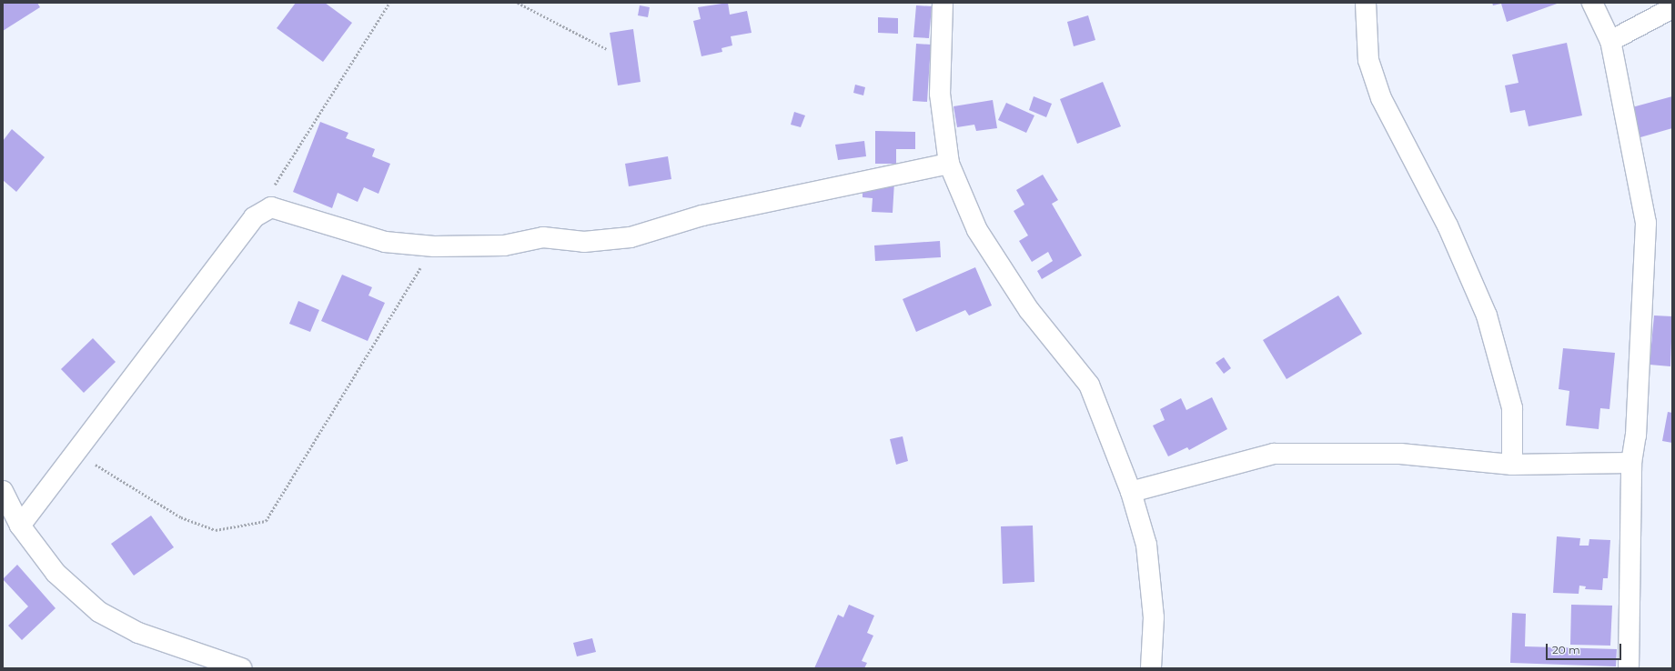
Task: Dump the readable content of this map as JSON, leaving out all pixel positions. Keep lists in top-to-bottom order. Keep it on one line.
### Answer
{"scale_bar":"20 m"}
